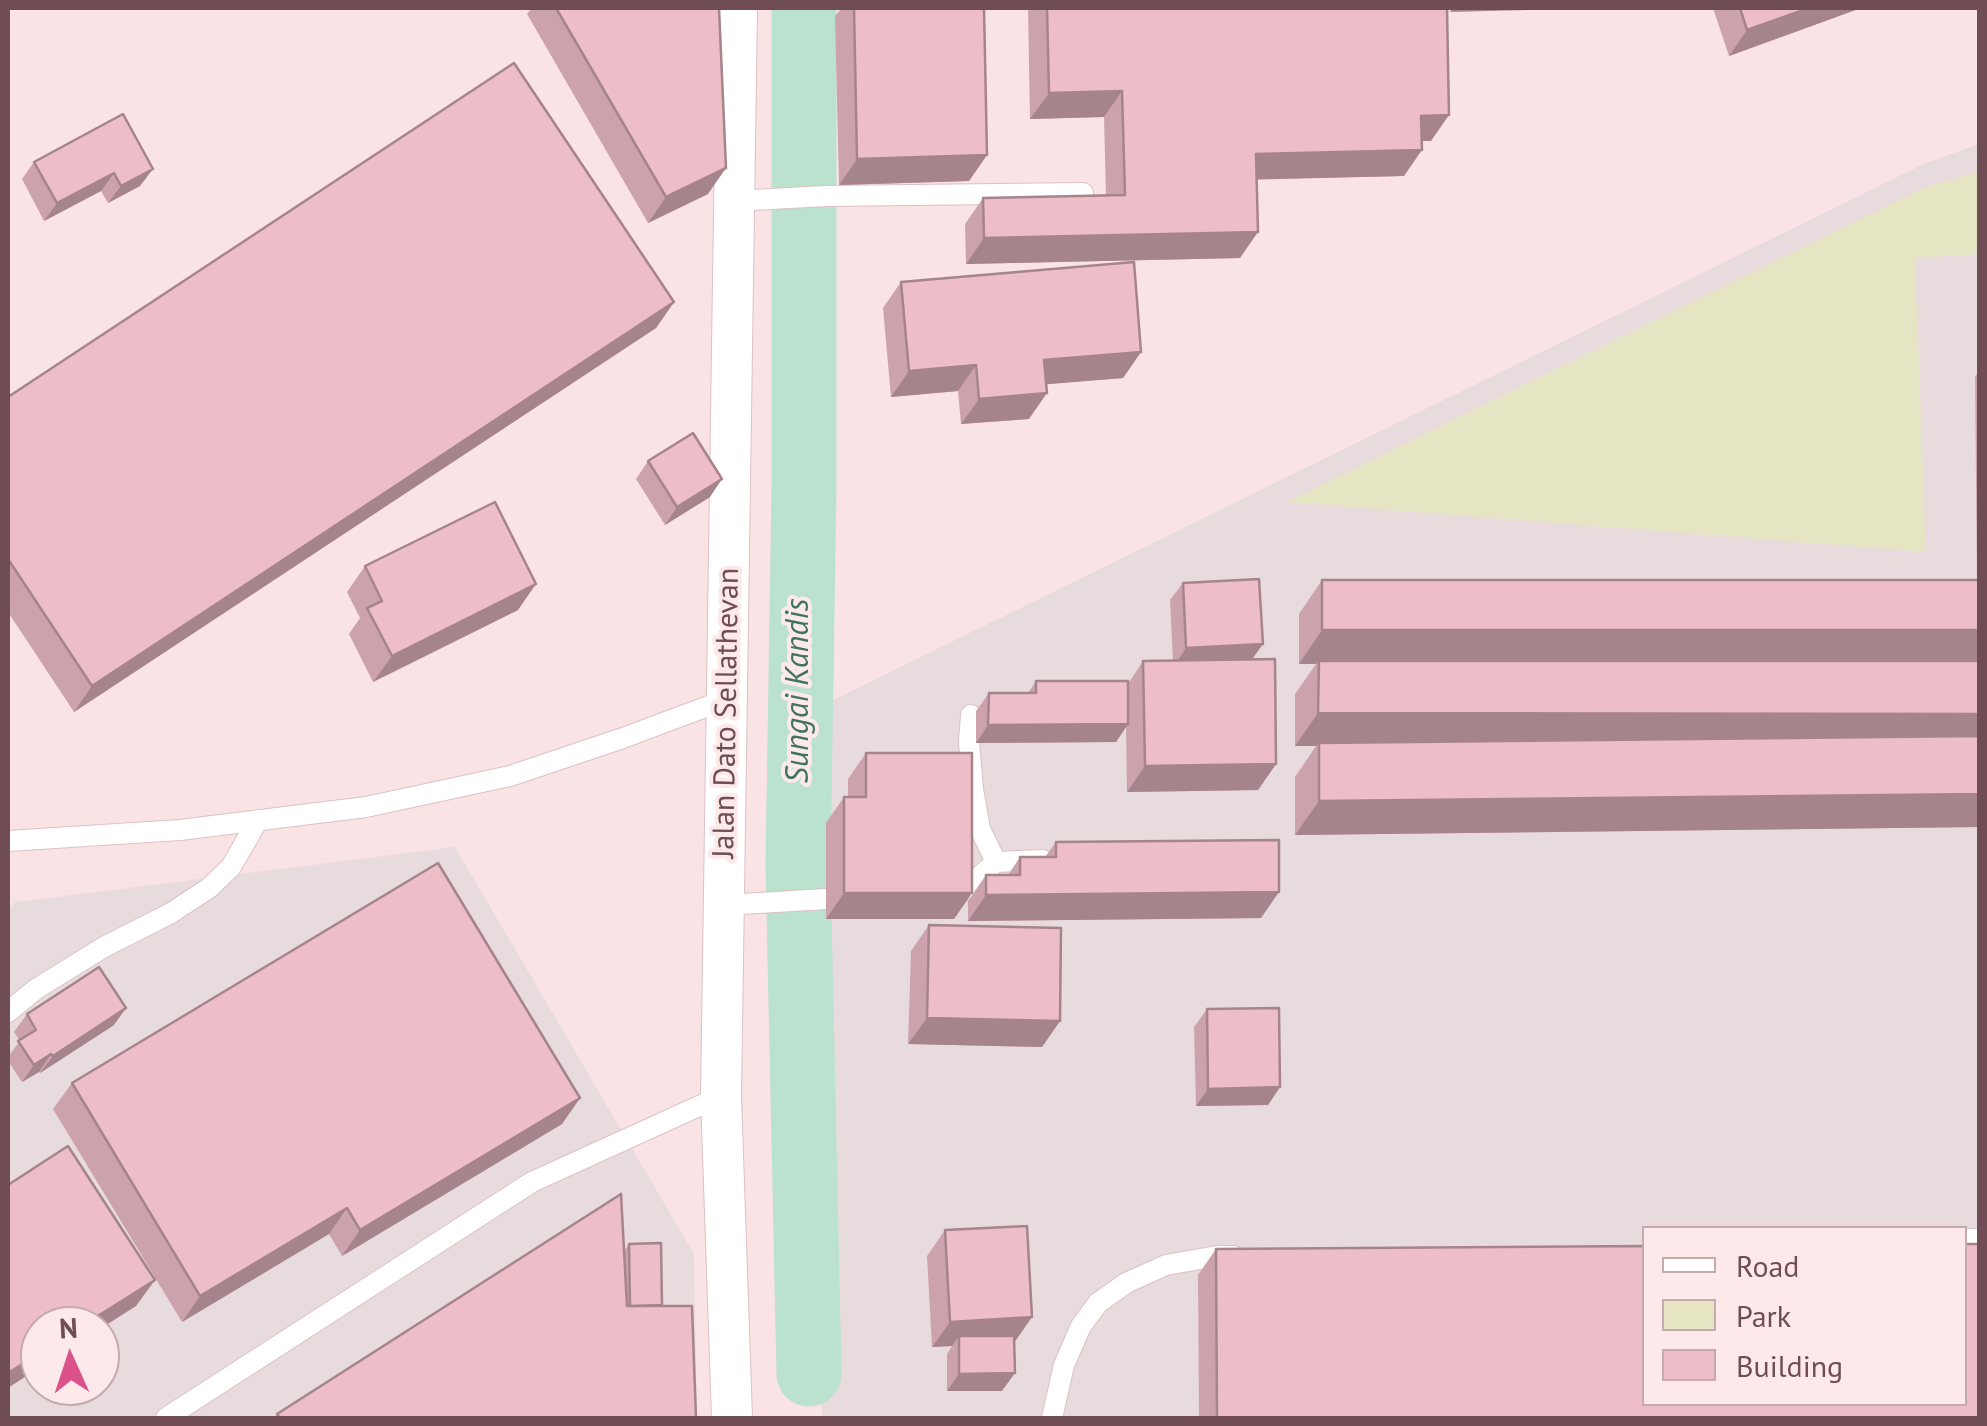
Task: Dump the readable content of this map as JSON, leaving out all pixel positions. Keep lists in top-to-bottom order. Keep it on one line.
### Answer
{"streets":{"street":["Jalan Dato Sellathevan"]},"water":["Sungai Kandis"],"legend":["Road","Park","Building"],"north":"top"}
